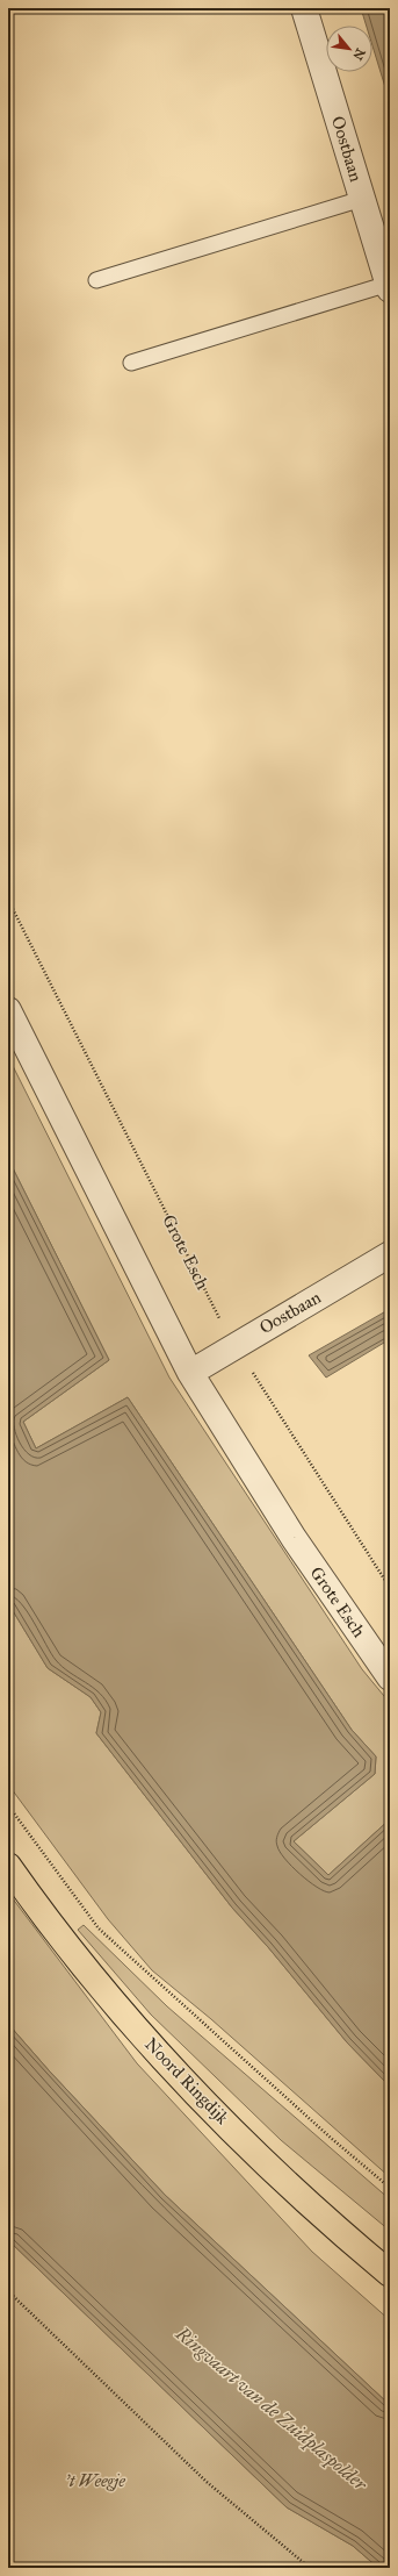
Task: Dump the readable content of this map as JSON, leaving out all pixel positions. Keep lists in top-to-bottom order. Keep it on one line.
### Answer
{"streets":{"main road":["Noord Ringdijk"],"street":["Oostbaan","Grote Esch"]},"crossings":[["Oostbaan","Grote Esch"]],"water":["Ringvaart van de Zuidplaspolder"],"parks":["'t Weegje"],"north":"bottom right"}
